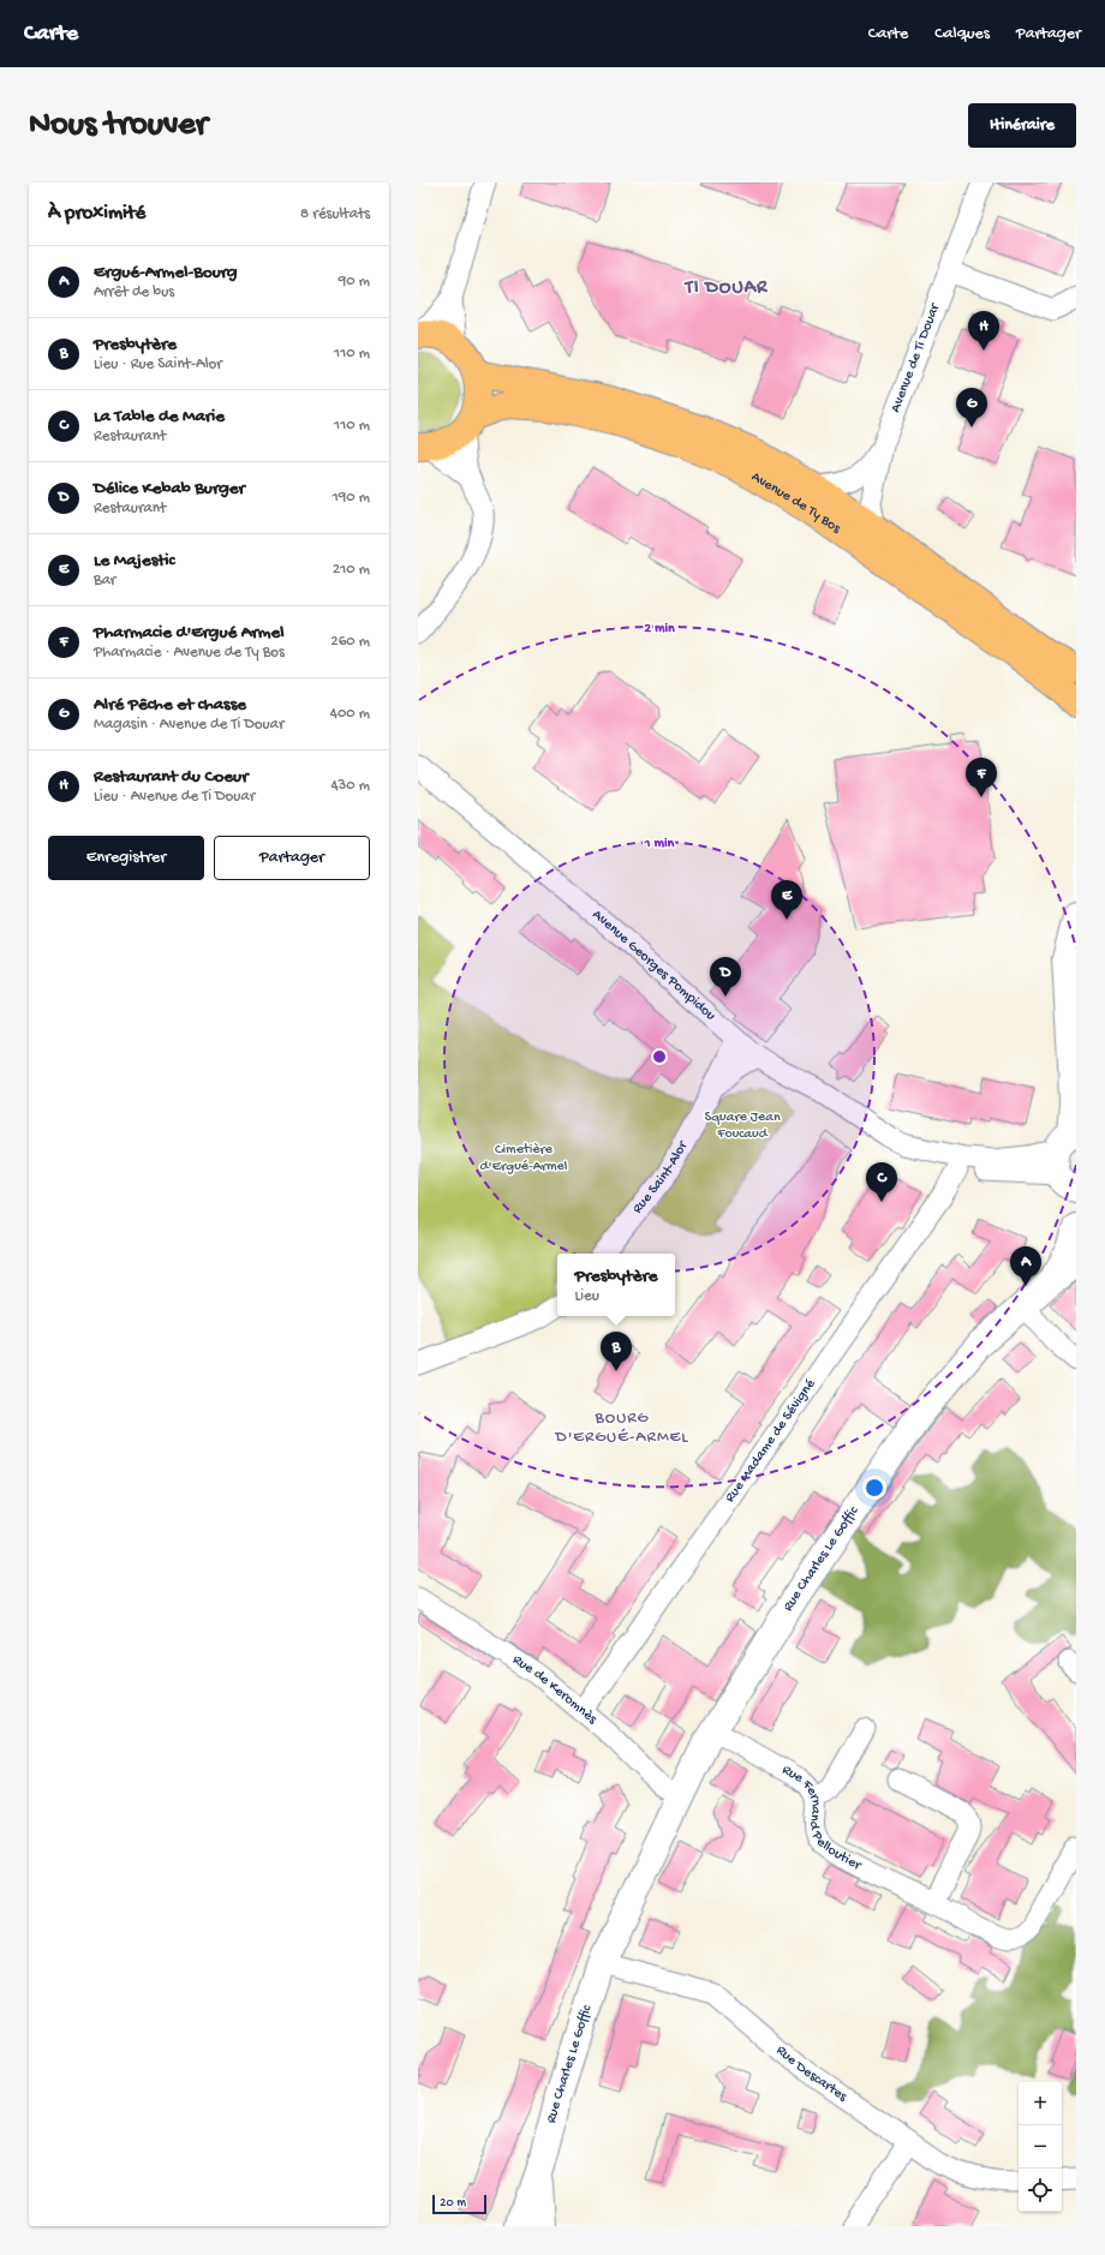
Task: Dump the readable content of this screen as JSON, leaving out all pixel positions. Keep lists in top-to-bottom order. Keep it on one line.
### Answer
{"streets":{"main road":["Avenue de Ty Bos"],"street":["Avenue de Ti Douar","Avenue Georges Pompidou","Rue Saint-Alor","Rue Madame de Sévigné","Rue Charles Le Goffic","Rue de Keromnès","Rue Fernand Pelloutier","Rue Descartes"]},"crossings":[["Avenue de Ti Douar","Avenue de Ty Bos"],["Avenue Georges Pompidou","Rue Saint-Alor"],["Avenue Georges Pompidou","Rue Madame de Sévigné"],["Rue Madame de Sévigné","Rue de Keromnès"],["Rue Charles Le Goffic","Rue de Keromnès"],["Rue Charles Le Goffic","Rue Fernand Pelloutier"],["Rue Charles Le Goffic","Rue Descartes"]],"districts":["TI DOUAR","BOURG D'ERGUÉ-ARMEL"],"parks":["Square Jean Foucaud","Cimetière d'Ergué-Armel"],"scale_bar":"20 m","page":{"header":"Carte","nav":["Carte","Calques","Partager"],"buttons":["Itinéraire",["Enregistrer","Partager"]],"title":"Nous trouver","heading":["À proximité","8 résultats"],"list":[{"mark":"A","name":"Ergué-Armel-Bourg","note":"Arrêt de bus","value":"90 m"},{"mark":"B","name":"Presbytère","note":"Lieu · Rue Saint-Alor","value":"110 m"},{"mark":"C","name":"La Table de Marie","note":"Restaurant","value":"110 m"},{"mark":"D","name":"Délice Kebab Burger","note":"Restaurant","value":"190 m"},{"mark":"E","name":"Le Majestic","note":"Bar","value":"210 m"},{"mark":"F","name":"Pharmacie d'Ergué Armel","note":"Pharmacie · Avenue de Ty Bos","value":"260 m"},{"mark":"G","name":"Alré Pêche et chasse","note":"Magasin · Avenue de Ti Douar","value":"400 m"},{"mark":"H","name":"Restaurant du Coeur","note":"Lieu · Avenue de Ti Douar","value":"430 m"}],"pins":["H","G","F","E","D","C","A","B"],"popup":["Presbytère","Lieu"],"map_buttons":["+","−"],"scale":"20 m"},"rings":["2 min","1 min"]}
